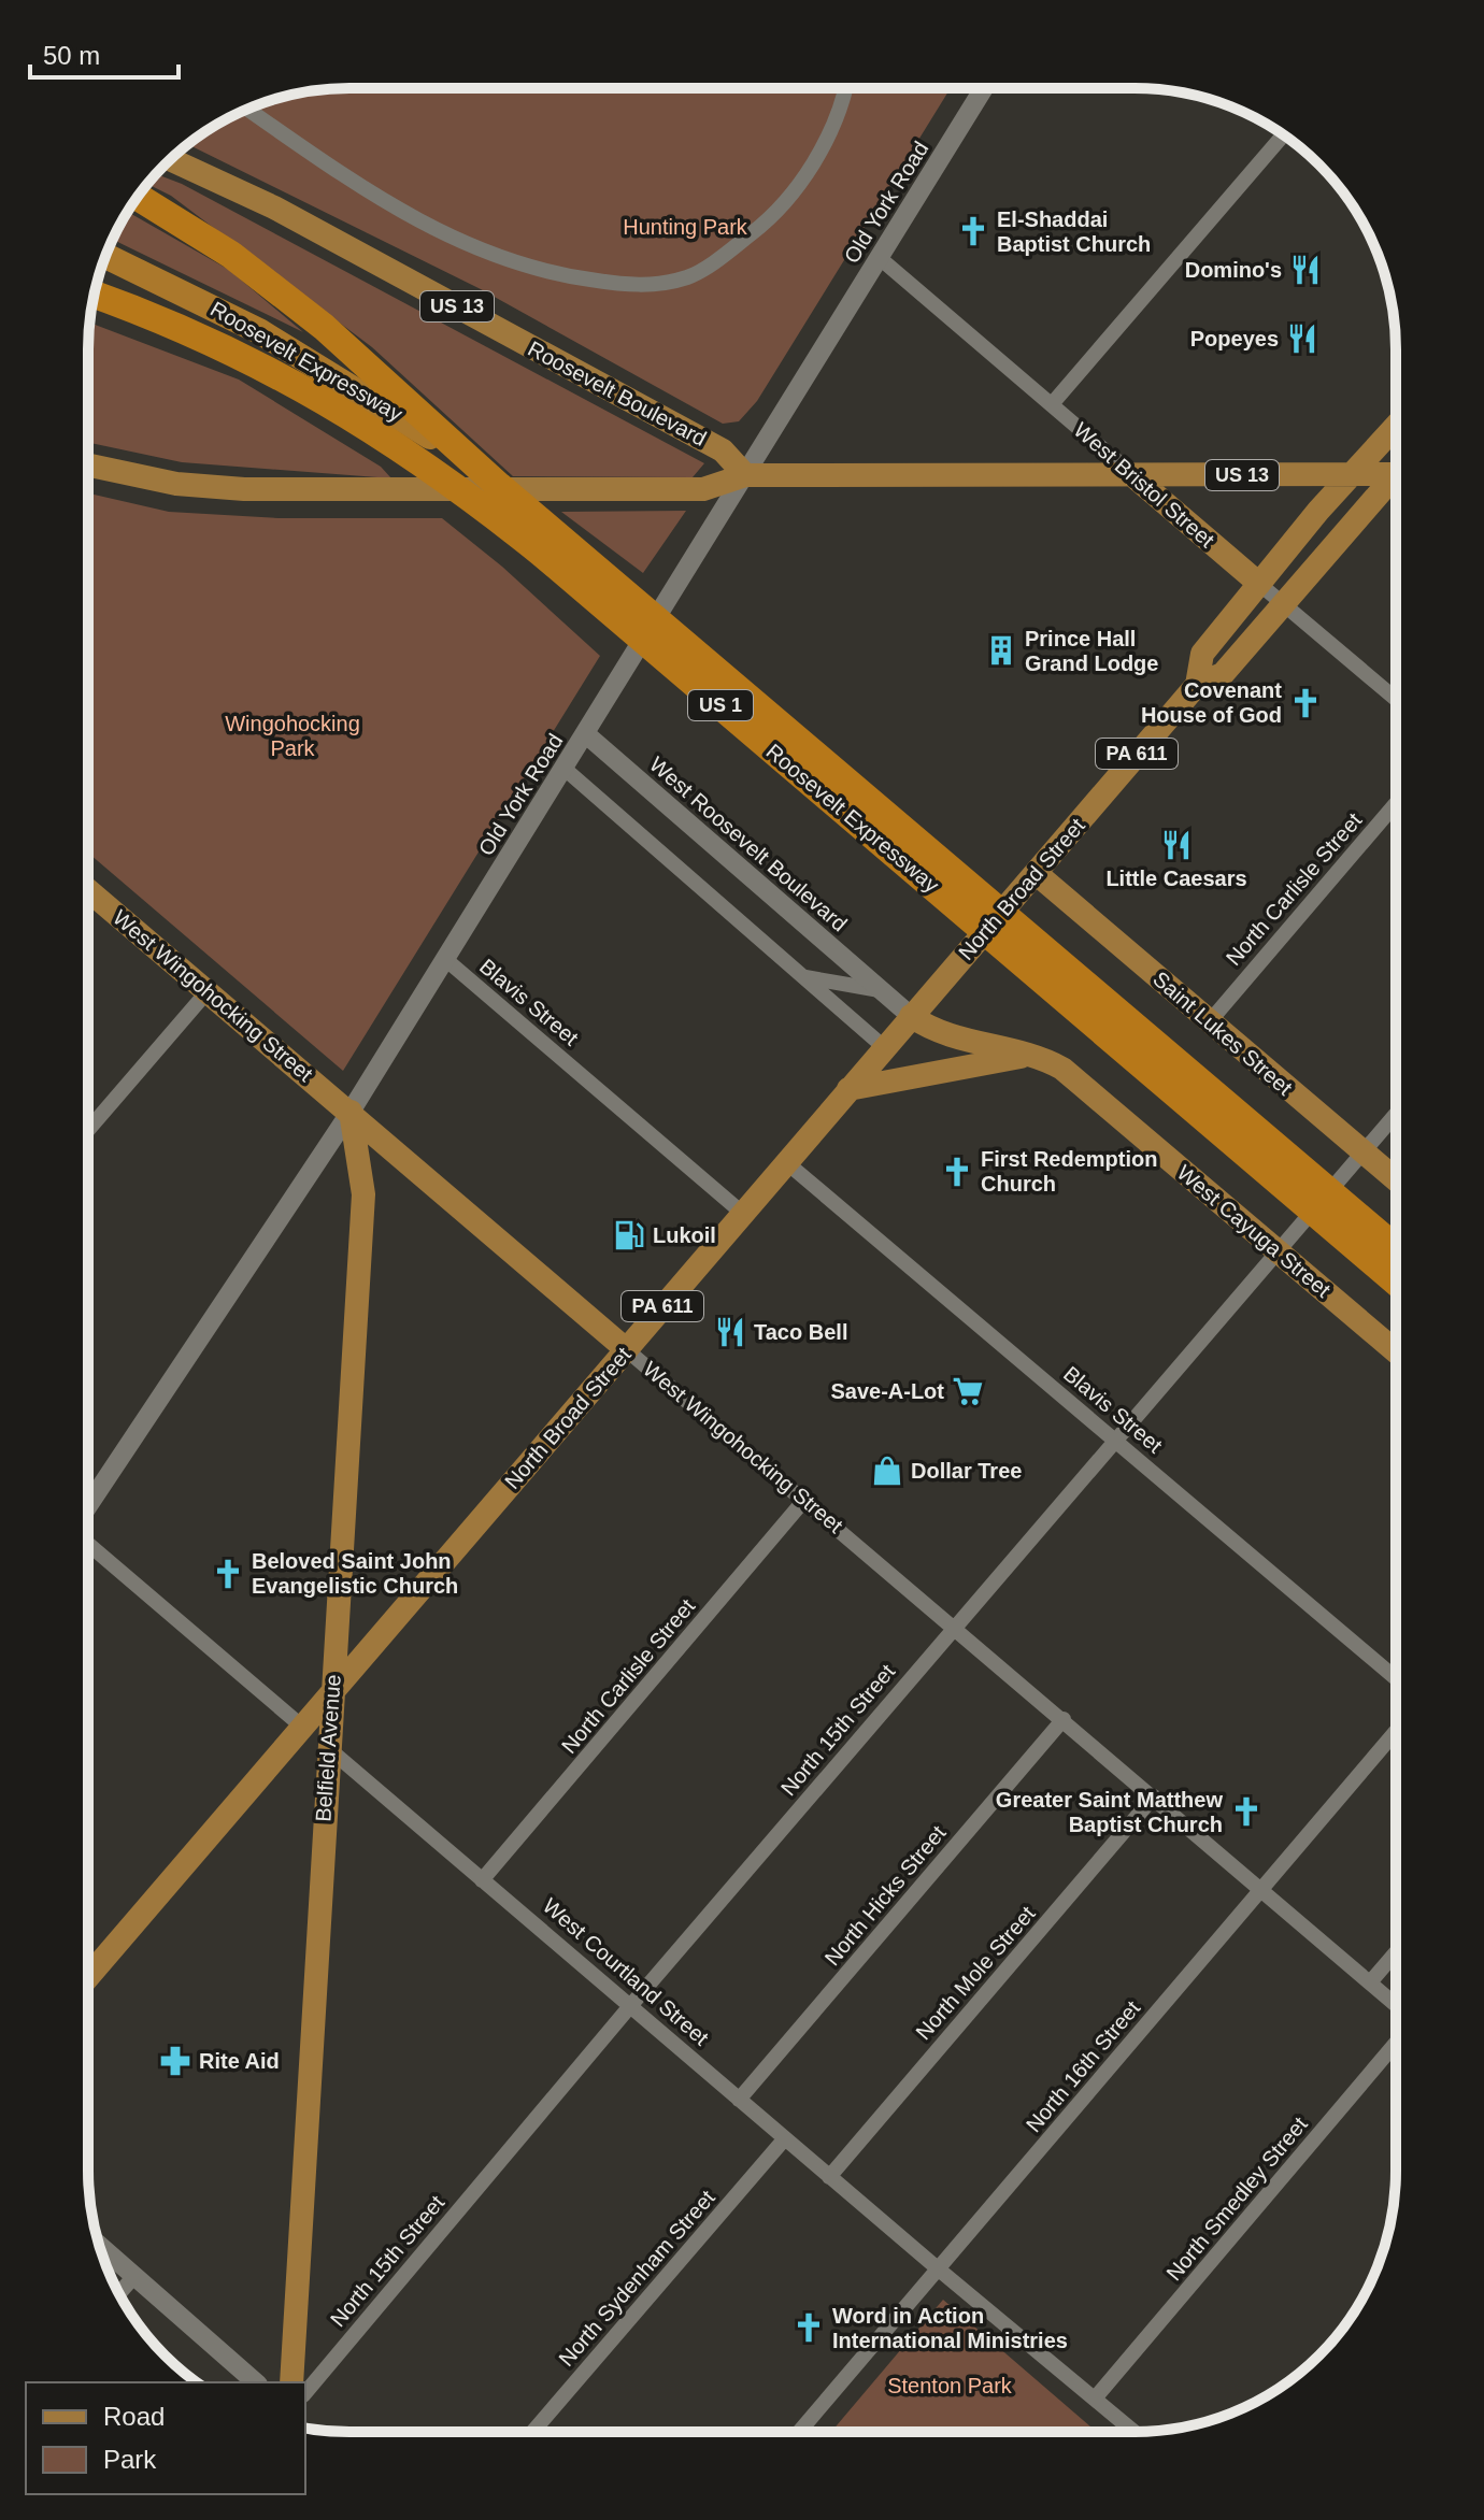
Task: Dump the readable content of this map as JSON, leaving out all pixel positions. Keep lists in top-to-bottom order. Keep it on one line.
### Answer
{"streets":{"highway":["Roosevelt Expressway","US 1"],"main road":["US 13","Roosevelt Boulevard","West Bristol Street","PA 611","North Broad Street","West Wingohocking Street","Saint Lukes Street","West Cayuga Street","Belfield Avenue"],"street":["Old York Road","West Roosevelt Boulevard","North Carlisle Street","Blavis Street","North 15th Street","North Hicks Street","West Courtland Street","North Mole Street","North 16th Street","North Smedley Street","North Sydenham Street"]},"crossings":[["Old York Road","US 13"],["Old York Road","Roosevelt Boulevard"],["Old York Road","West Bristol Street"],["Old York Road","West Roosevelt Boulevard"],["Old York Road","West Wingohocking Street"],["Old York Road","Blavis Street"],["Old York Road","Belfield Avenue"],["US 13","Roosevelt Boulevard"],["US 13","West Bristol Street"],["US 13","North Broad Street"],["Roosevelt Expressway","US 1"],["West Bristol Street","North Broad Street"],["West Roosevelt Boulevard","North Broad Street"],["West Roosevelt Boulevard","West Cayuga Street"],["North Broad Street","West Wingohocking Street"],["North Broad Street","Blavis Street"],["North Broad Street","Saint Lukes Street"],["North Broad Street","West Cayuga Street"],["North Broad Street","Belfield Avenue"],["North Broad Street","West Courtland Street"],["North Carlisle Street","West Wingohocking Street"],["North Carlisle Street","Saint Lukes Street"],["North Carlisle Street","West Courtland Street"],["West Wingohocking Street","North 15th Street"],["West Wingohocking Street","Belfield Avenue"],["West Wingohocking Street","North Hicks Street"],["West Wingohocking Street","North Mole Street"],["West Wingohocking Street","North 16th Street"],["Blavis Street","North 15th Street"],["Saint Lukes Street","North 15th Street"],["West Cayuga Street","North 15th Street"],["North 15th Street","West Courtland Street"],["Belfield Avenue","West Courtland Street"],["North Hicks Street","West Courtland Street"],["West Courtland Street","North Mole Street"],["West Courtland Street","North 16th Street"],["West Courtland Street","North Smedley Street"],["West Courtland Street","North Sydenham Street"]],"parks":["Hunting Park","Wingohocking Park","Stenton Park"],"places":{"church":["El-Shaddai Baptist Church","Covenant House of God","First Redemption Church","Beloved Saint John Evangelistic Church","Greater Saint Matthew Baptist Church","Word in Action International Ministries"],"restaurant":["Domino's","Popeyes","Little Caesars","Taco Bell"],"building":["Prince Hall Grand Lodge"],"fuel station":["Lukoil"],"supermarket":["Save-A-Lot"],"shop":["Dollar Tree"],"pharmacy":["Rite Aid"]},"legend":["Road","Park"],"scale_bar":"50 m"}
